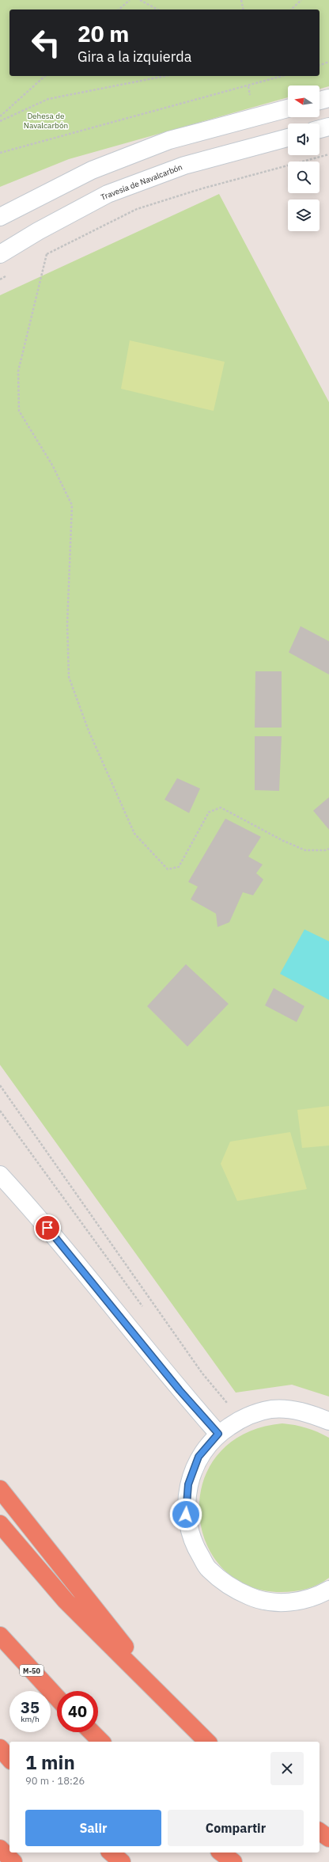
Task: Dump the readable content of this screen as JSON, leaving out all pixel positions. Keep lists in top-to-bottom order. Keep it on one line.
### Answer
{"streets":{"highway":["M-50"],"street":["Travesía de Navalcarbón"]},"parks":["Dehesa de Navalcarbón"],"north":"left","page":{"turn":["20 m","Gira a la izquierda"],"speed":"35 km/h","limit":"40","heading":["1 min","90 m · 18:26"],"buttons":["Salir","Compartir"]}}
